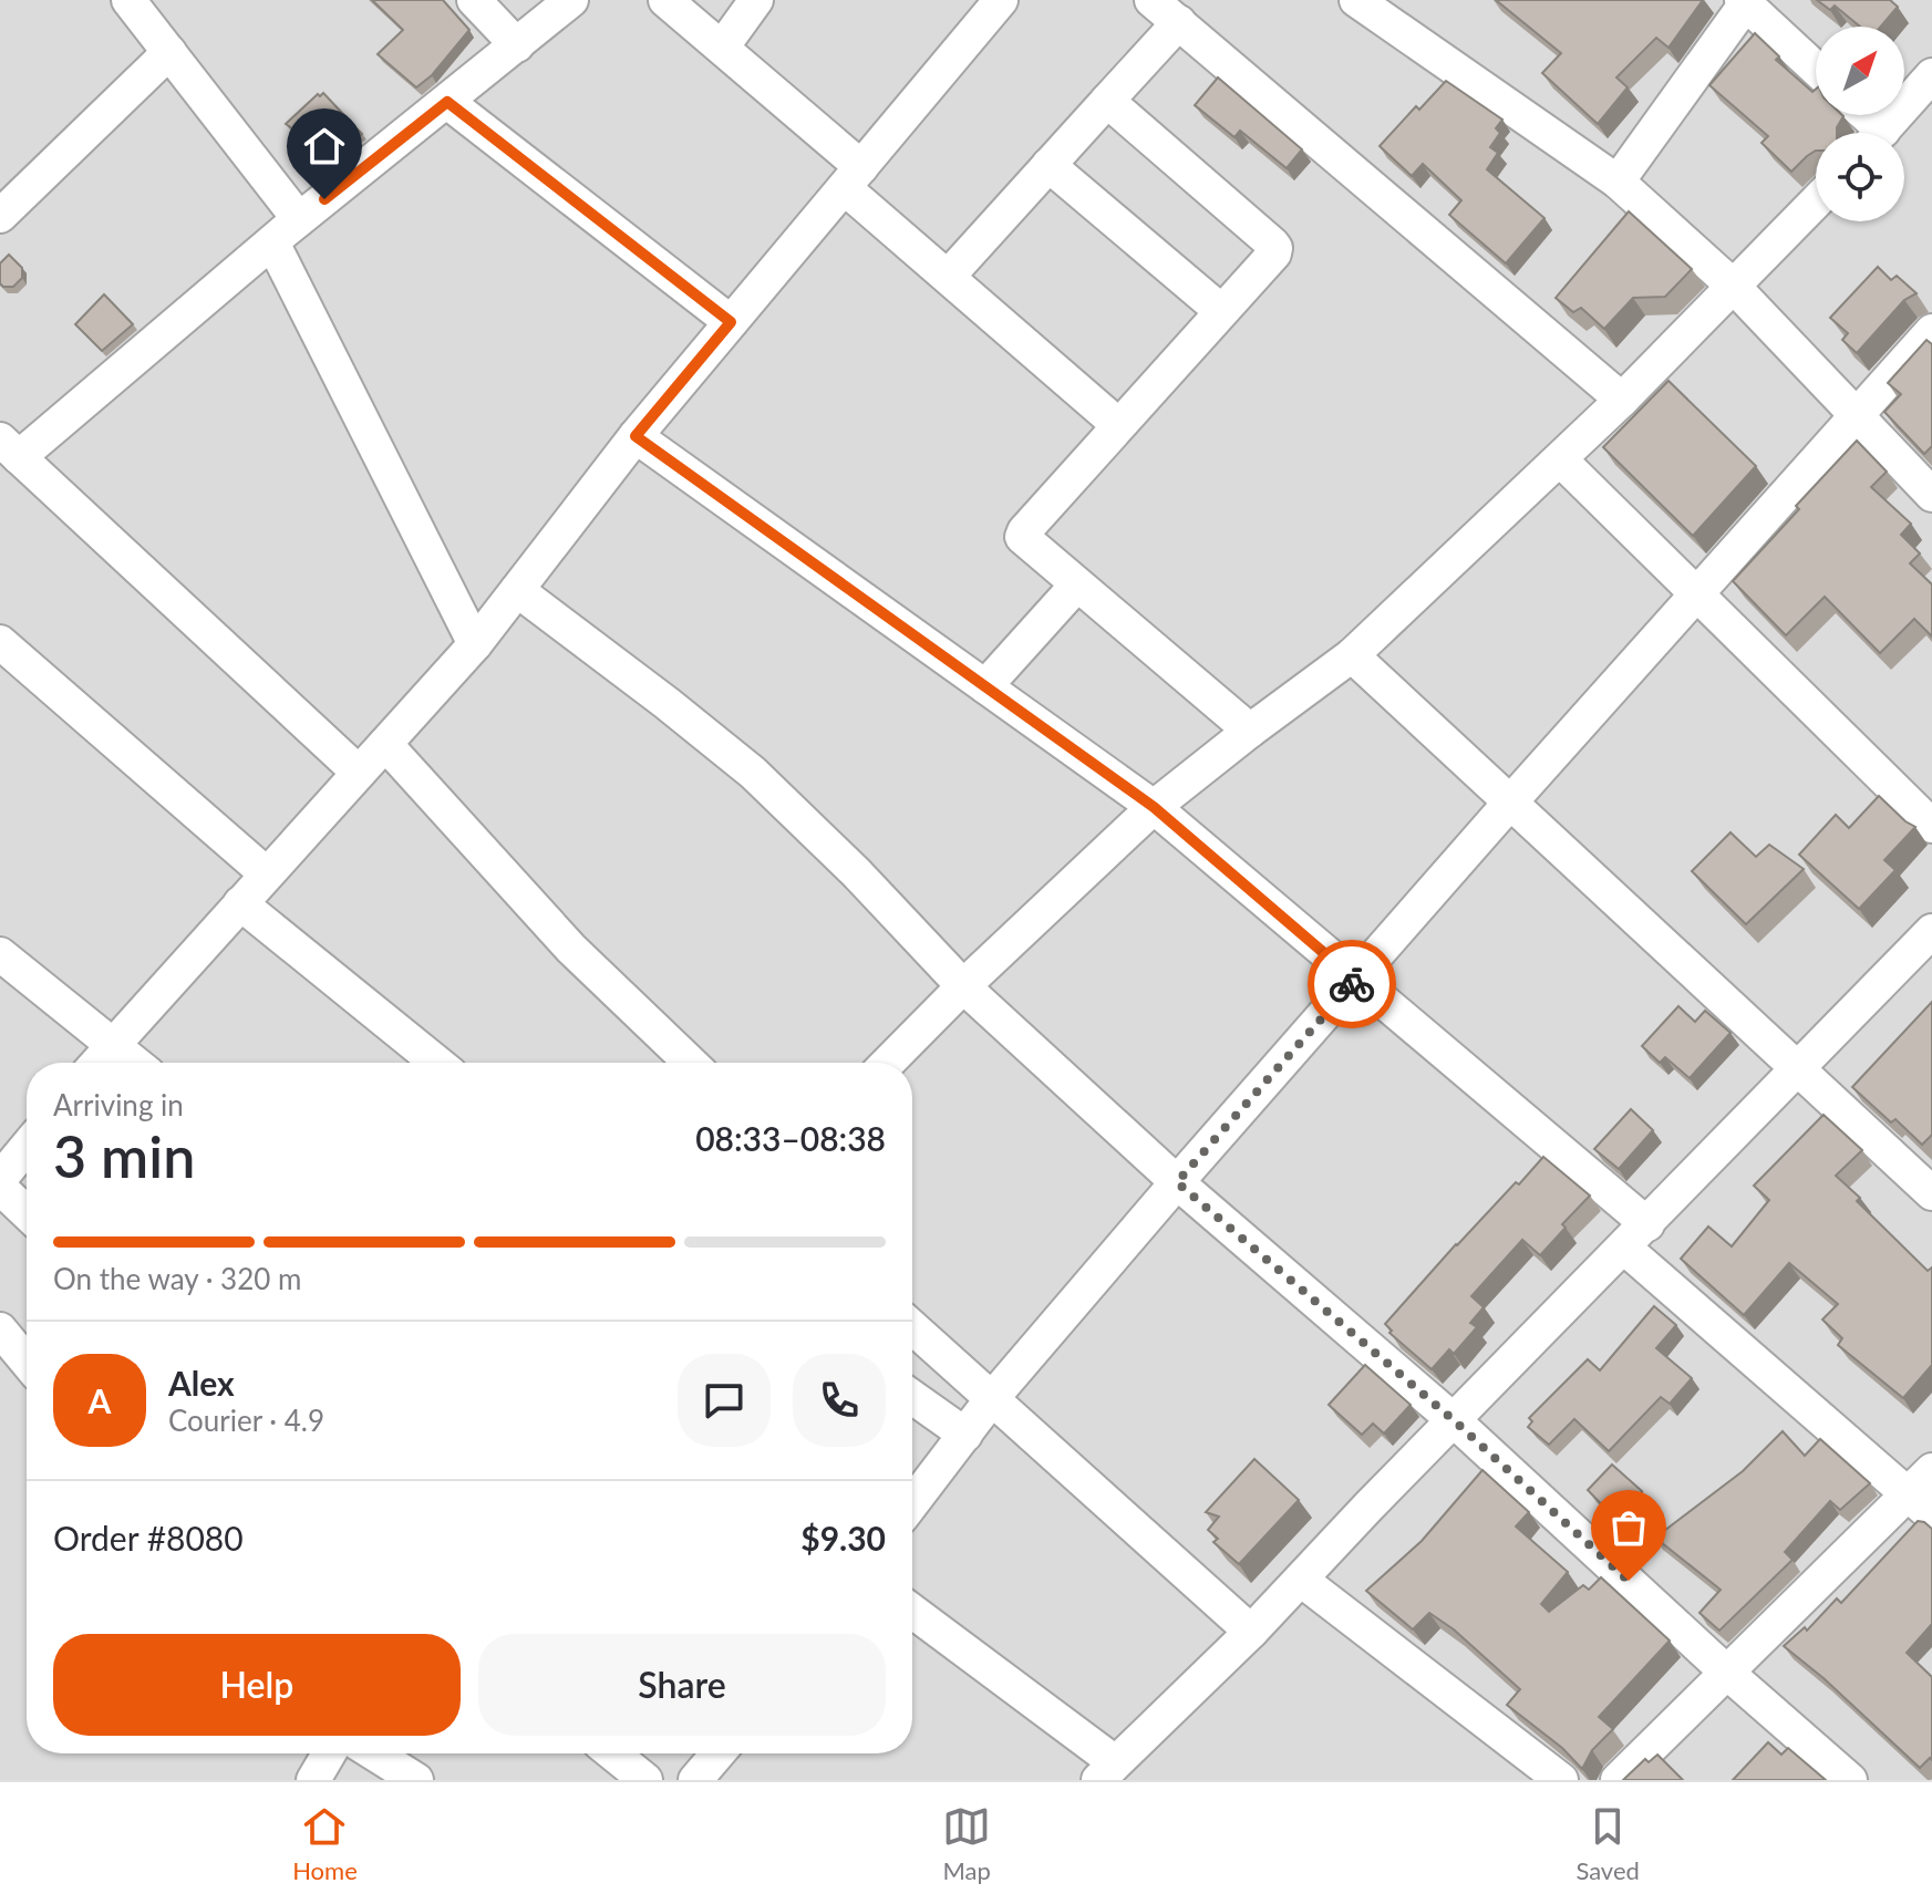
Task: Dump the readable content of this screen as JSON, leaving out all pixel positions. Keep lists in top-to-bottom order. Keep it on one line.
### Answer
{"north":"top right","page":{"heading":["3 min","Arriving in","08:33–08:38"],"panel":["Alex","Courier · 4.9","Order #8080","$9.30"],"bar":"On the way · 320 m","round":"A","buttons":["Help","Share"],"tabs":["Home","Map","Saved"]}}
